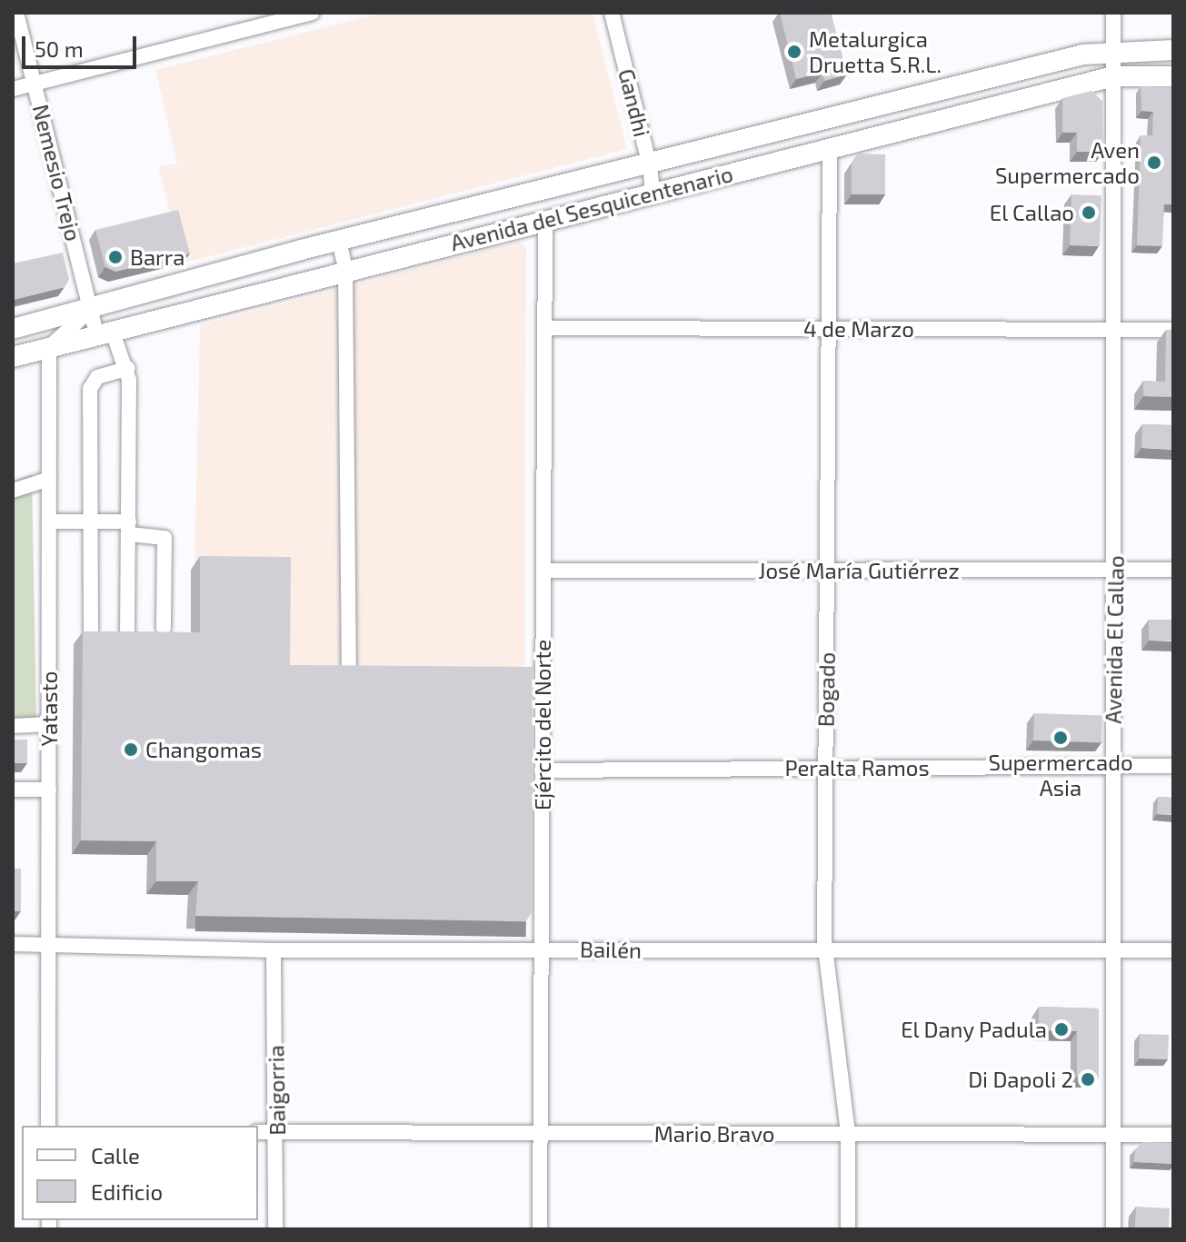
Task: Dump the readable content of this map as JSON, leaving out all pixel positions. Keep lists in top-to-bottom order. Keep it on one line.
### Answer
{"streets":{"main road":["Avenida del Sesquicentenario"],"street":["Gandhi","Nemesio Trejo","4 de Marzo","José María Gutiérrez","Avenida El Callao","Bogado","Yatasto","Ejército del Norte","Peralta Ramos","Bailén","Baigorria","Mario Bravo"]},"crossings":[["Gandhi","Avenida del Sesquicentenario"],["Nemesio Trejo","Avenida del Sesquicentenario"],["Avenida del Sesquicentenario","Avenida El Callao"],["Avenida del Sesquicentenario","Bogado"],["Avenida del Sesquicentenario","Yatasto"],["Avenida del Sesquicentenario","Ejército del Norte"],["4 de Marzo","Avenida El Callao"],["4 de Marzo","Bogado"],["4 de Marzo","Ejército del Norte"],["José María Gutiérrez","Avenida El Callao"],["José María Gutiérrez","Bogado"],["José María Gutiérrez","Ejército del Norte"],["Avenida El Callao","Peralta Ramos"],["Avenida El Callao","Bailén"],["Avenida El Callao","Mario Bravo"],["Bogado","Peralta Ramos"],["Bogado","Bailén"],["Bogado","Mario Bravo"],["Yatasto","Bailén"],["Ejército del Norte","Peralta Ramos"],["Ejército del Norte","Bailén"],["Ejército del Norte","Mario Bravo"],["Bailén","Baigorria"],["Baigorria","Mario Bravo"]],"places":["Metalurgica Druetta S.R.L.","Aven Supermercado","El Callao","Barra","Supermercado Asia","Changomas","El Dany Padula","Di Dapoli 2"],"legend":["Calle","Edificio"],"scale_bar":"50 m"}
